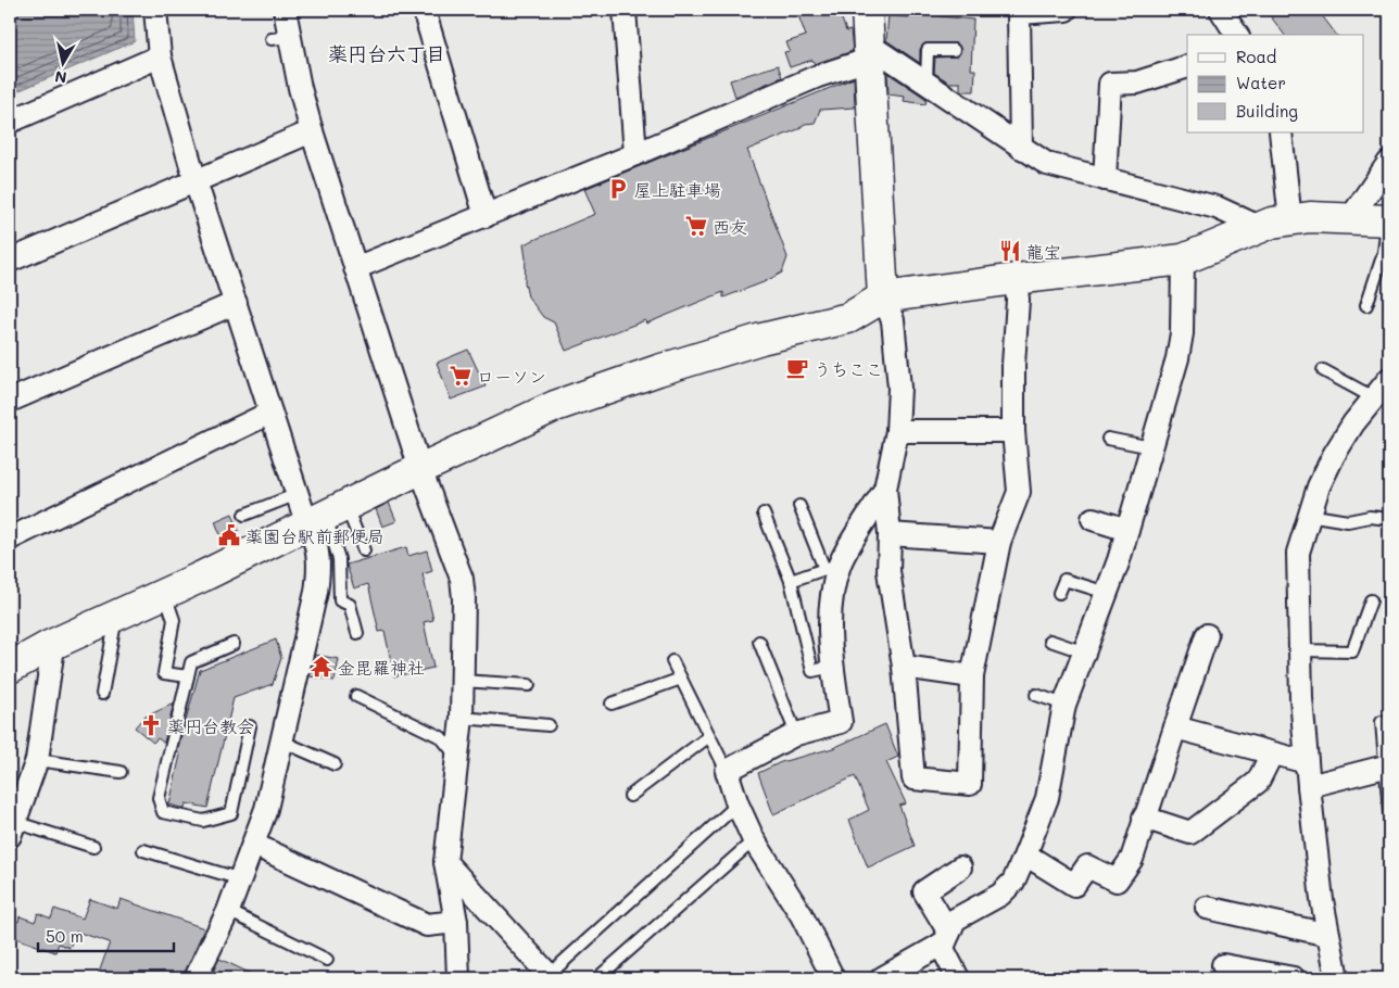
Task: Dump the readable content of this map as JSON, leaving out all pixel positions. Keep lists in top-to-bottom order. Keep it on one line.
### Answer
{"districts":["薬円台六丁目"],"places":{"parking":["屋上駐車場"],"supermarket":["西友","ローソン"],"restaurant":["龍宝"],"cafe":["うちここ"],"public building":["薬園台駅前郵便局"],"temple":["金毘羅神社"],"church":["薬円台教会"]},"legend":["Road","Water","Building"],"scale_bar":"50 m","north":"bottom"}
